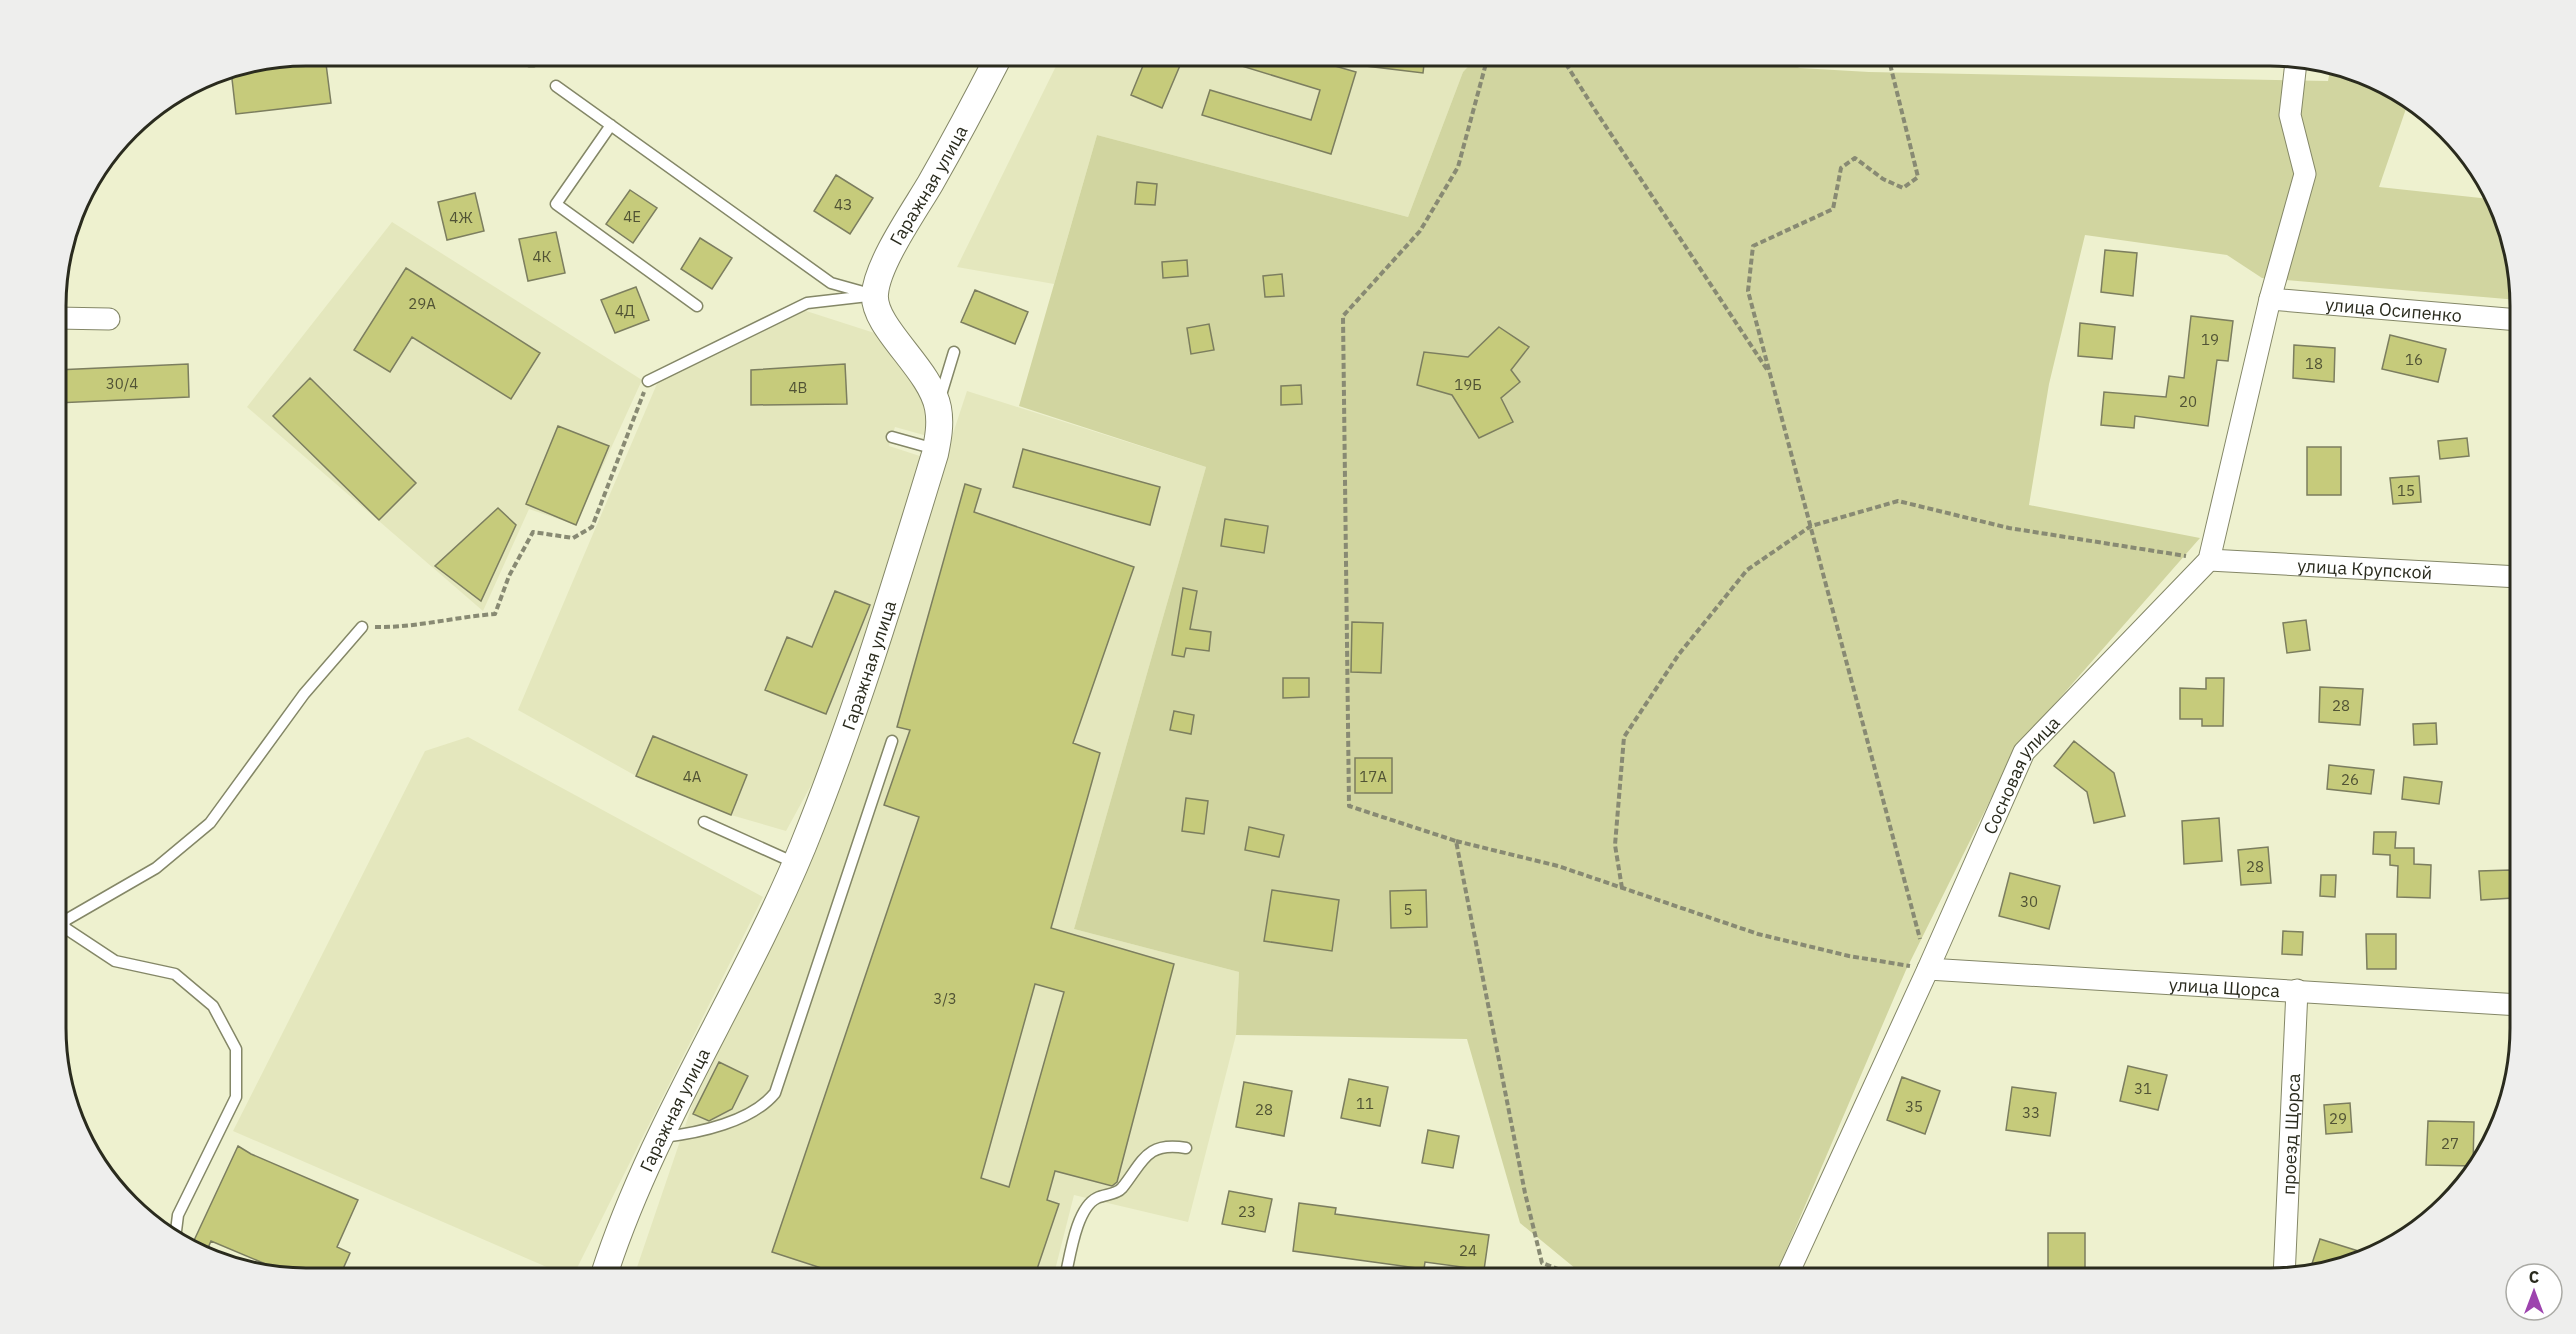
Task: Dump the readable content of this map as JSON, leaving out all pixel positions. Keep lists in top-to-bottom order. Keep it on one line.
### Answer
{"streets":{"street":["Гаражная улица","улица Осипенко","улица Крупской","Сосновая улица","улица Щорса","проезд Щорса"]},"crossings":[["улица Крупской","Сосновая улица"],["Сосновая улица","улица Щорса"],["улица Щорса","проезд Щорса"]],"house_numbers":["4З","4Е","4Ж","4К","29А","4Д","19","16","18","30/4","19Б","4В","20","15","28","4А","17А","26","28","30","5","3/3","31","11","35","28","33","29","27","23","24"],"north":"top"}
